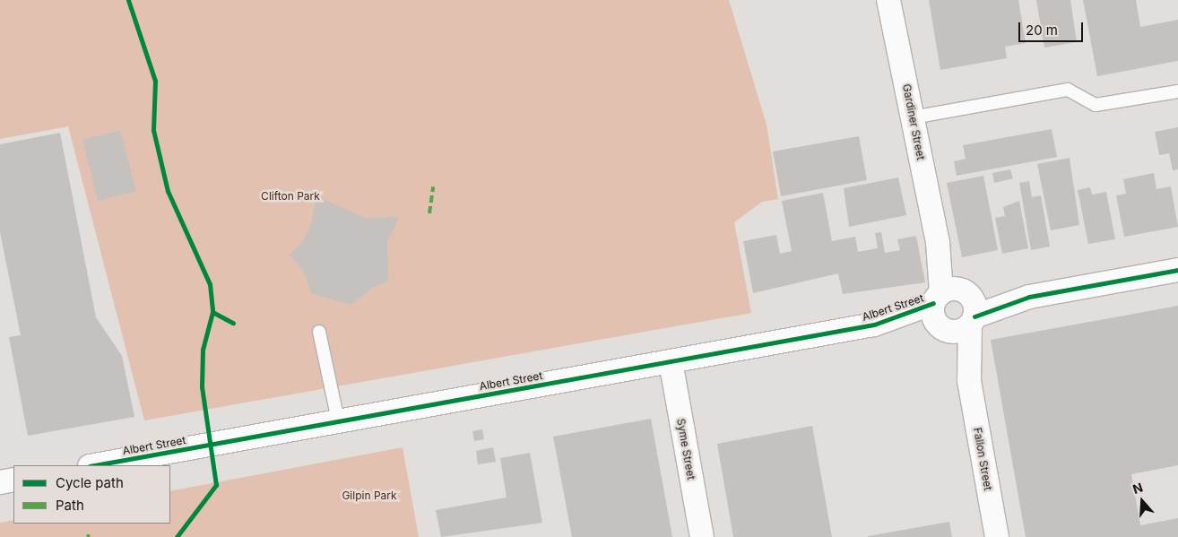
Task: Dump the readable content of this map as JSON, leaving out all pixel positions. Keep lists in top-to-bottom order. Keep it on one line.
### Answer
{"streets":{"street":["Gardiner Street","Albert Street","Syme Street","Fallon Street"]},"crossings":[["Gardiner Street","Albert Street"],["Gardiner Street","Fallon Street"],["Albert Street","Syme Street"],["Albert Street","Fallon Street"]],"parks":["Clifton Park","Gilpin Park"],"legend":["Cycle path","Path"],"scale_bar":"20 m","north":"top"}
